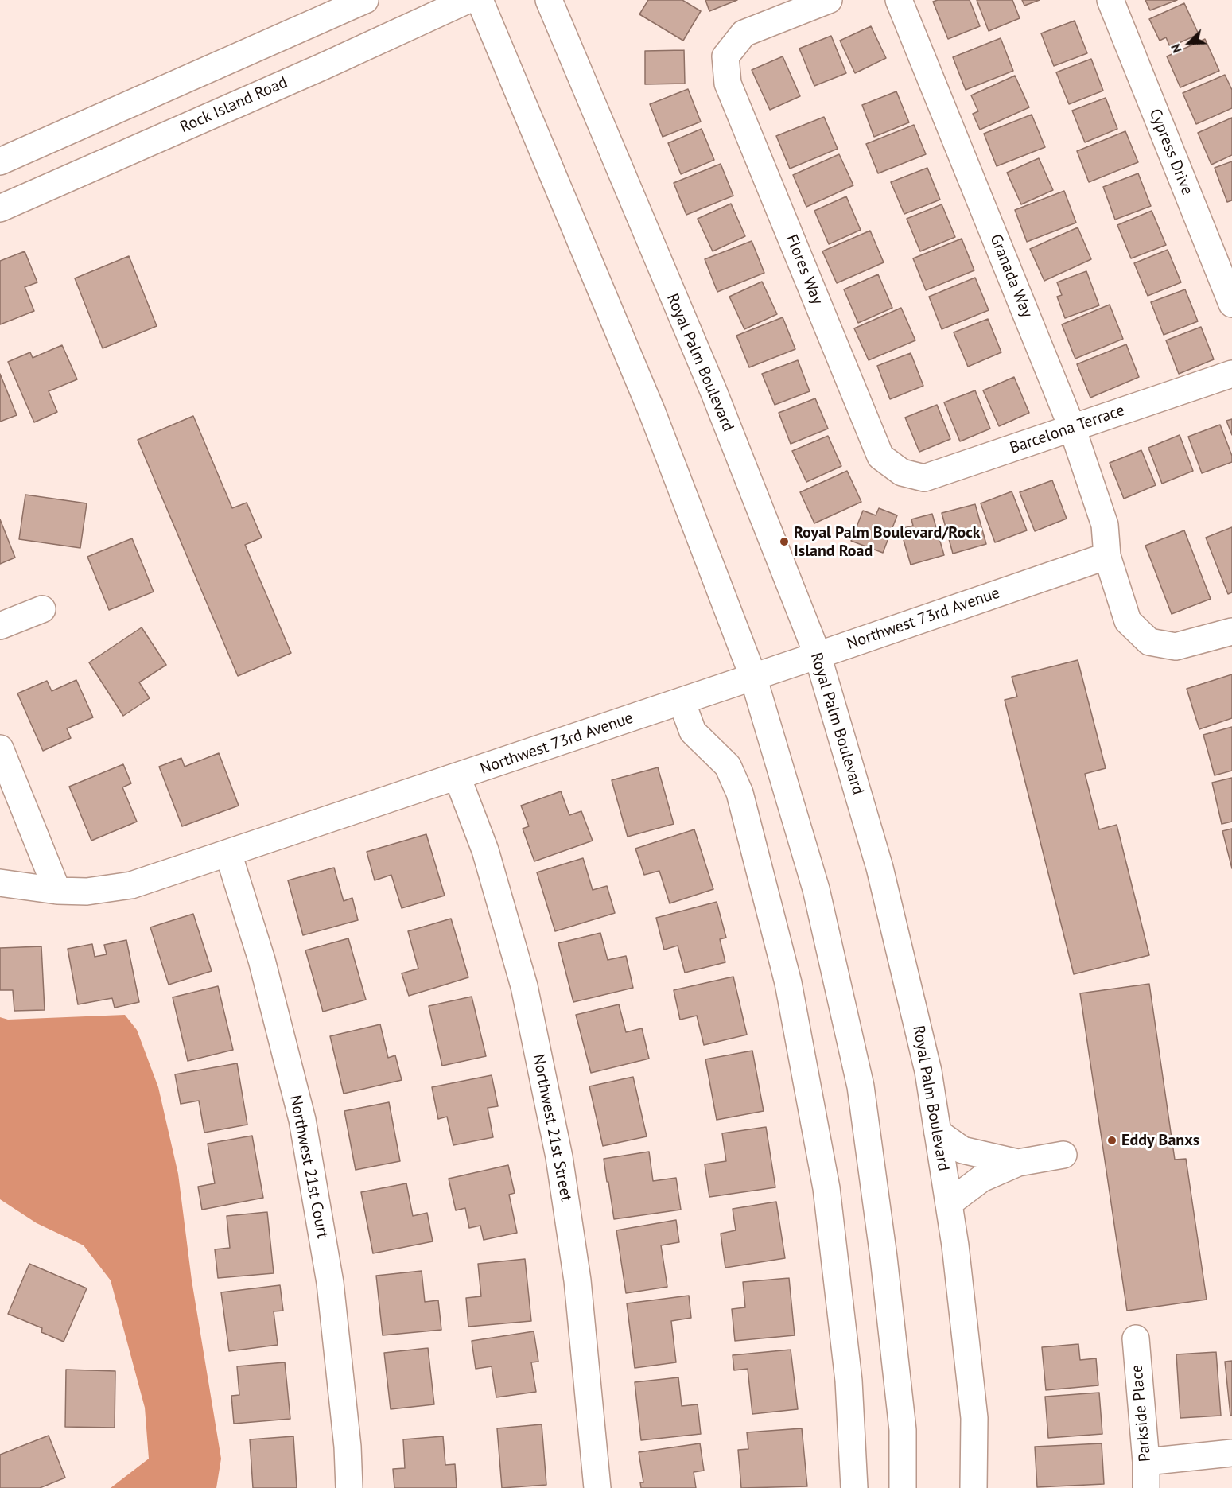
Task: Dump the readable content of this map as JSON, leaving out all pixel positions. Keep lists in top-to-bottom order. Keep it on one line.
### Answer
{"streets":{"street":["Rock Island Road","Cypress Drive","Flores Way","Granada Way","Royal Palm Boulevard","Barcelona Terrace","Northwest 73rd Avenue","Northwest 21st Street","Northwest 21st Court","Parkside Place"]},"crossings":[["Flores Way","Barcelona Terrace"],["Granada Way","Barcelona Terrace"],["Granada Way","Northwest 73rd Avenue"],["Royal Palm Boulevard","Northwest 73rd Avenue"],["Northwest 73rd Avenue","Northwest 21st Street"],["Northwest 73rd Avenue","Northwest 21st Court"]],"places":["Royal Palm Boulevard/Rock Island Road","Eddy Banxs"],"north":"bottom left"}
